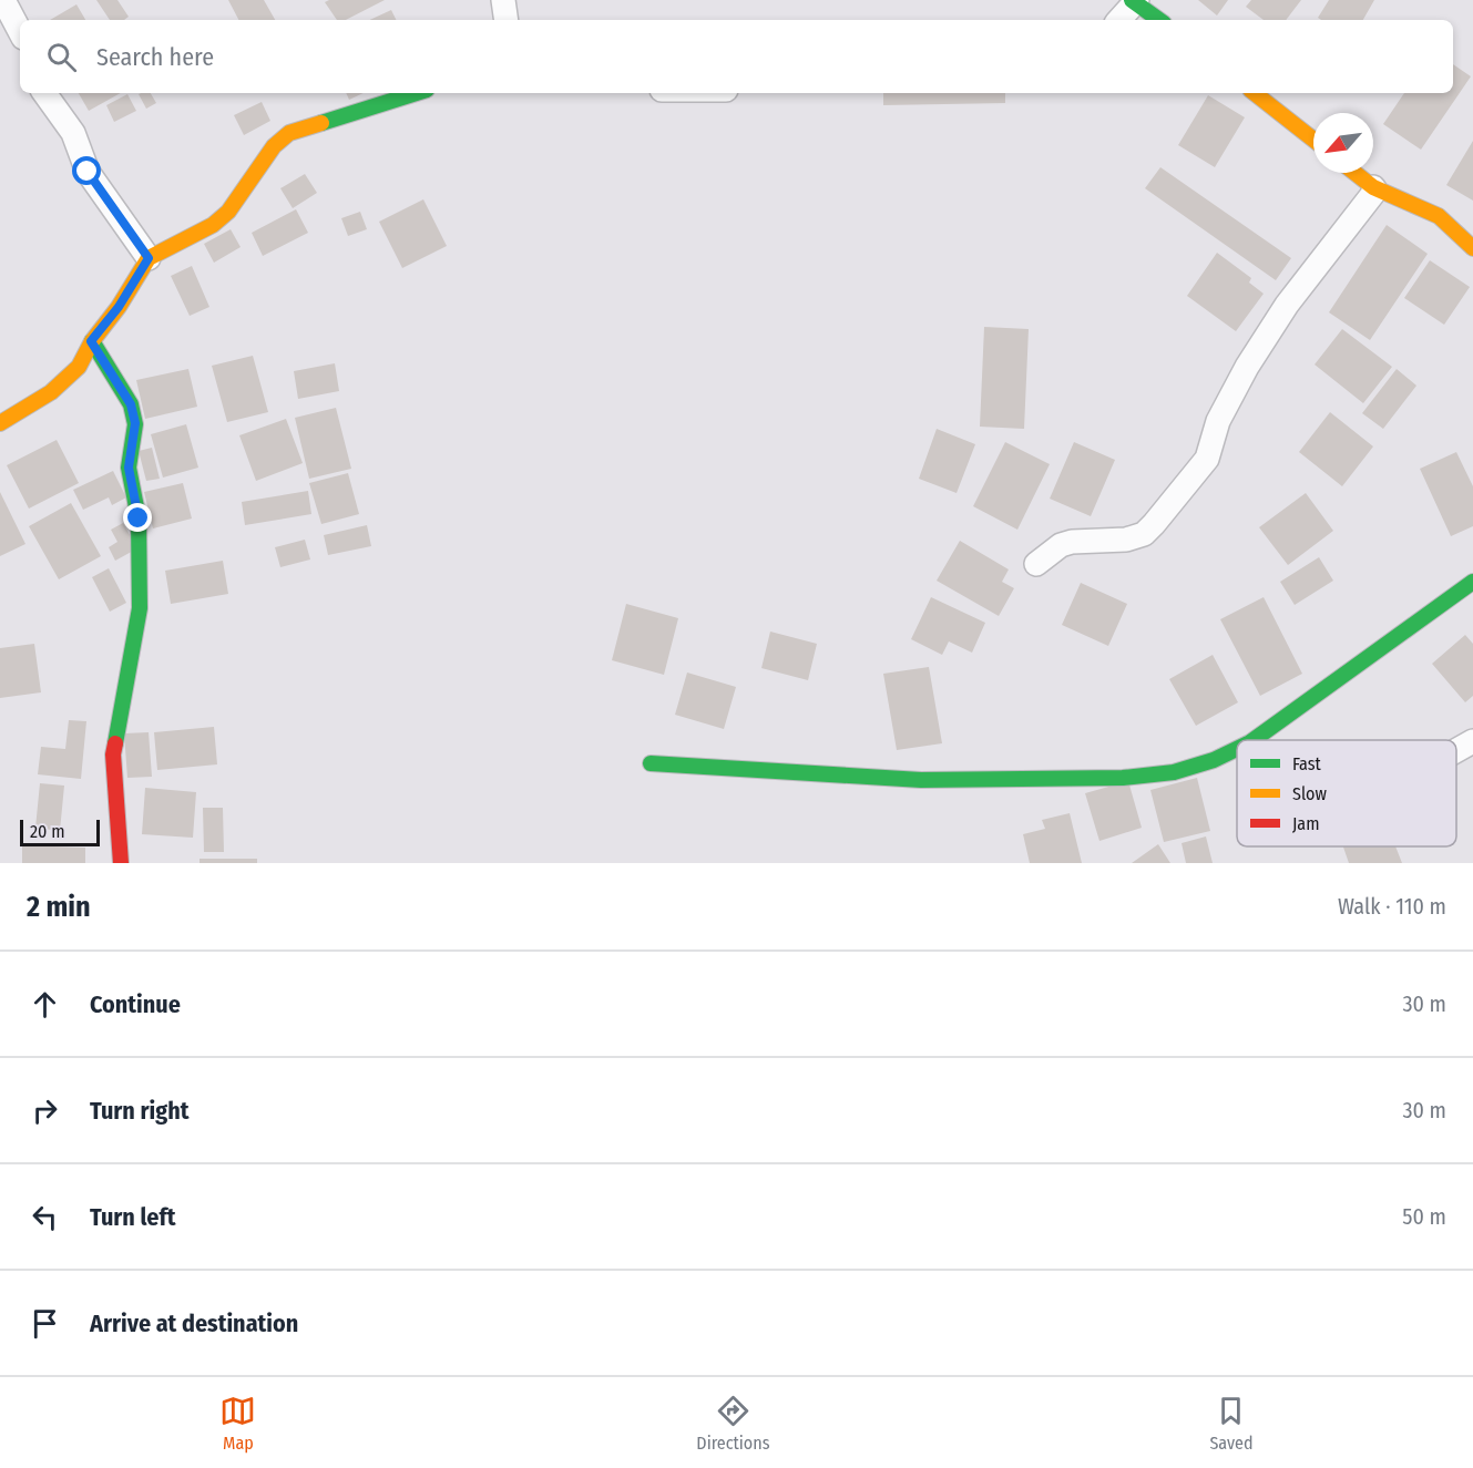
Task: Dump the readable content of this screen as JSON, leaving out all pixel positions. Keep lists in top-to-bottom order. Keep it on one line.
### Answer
{"legend":["Fast","Slow","Jam"],"scale_bar":"20 m","north":"bottom left","page":{"search":"Search here","scale":"20 m","heading":["2 min","Walk · 110 m"],"list":[["Continue","30 m"],["Turn right","30 m"],["Turn left","50 m"],"Arrive at destination"],"nav":["Map","Directions","Saved"]}}
